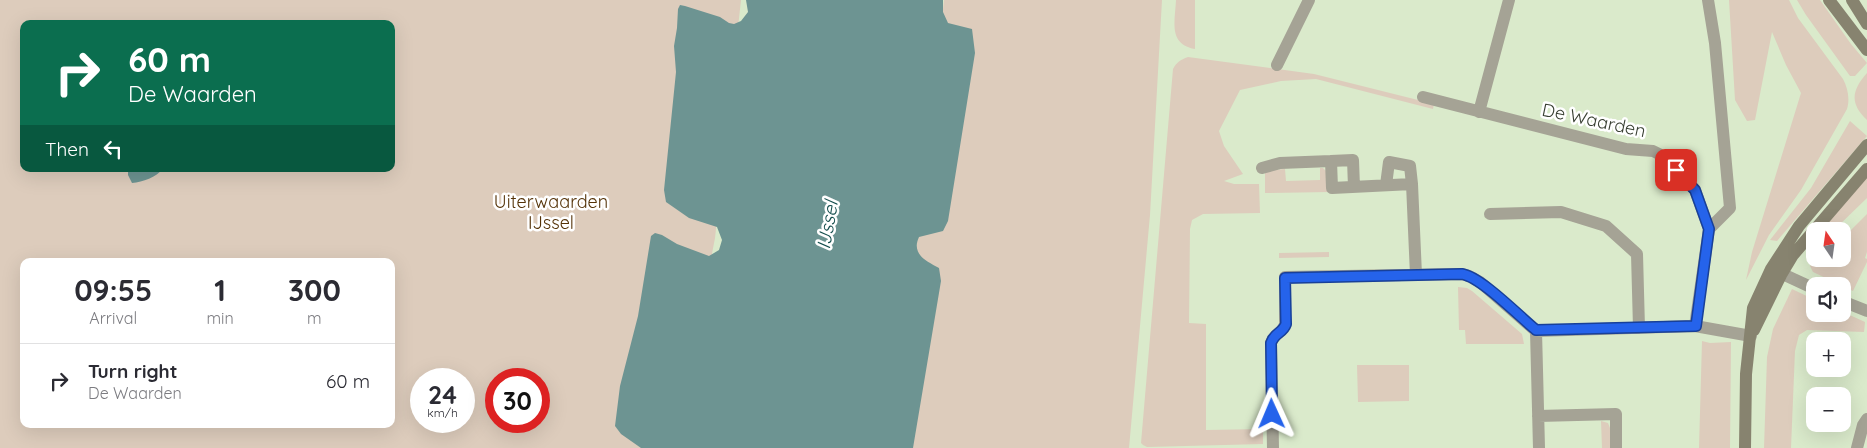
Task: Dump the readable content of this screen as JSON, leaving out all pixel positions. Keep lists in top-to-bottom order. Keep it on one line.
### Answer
{"streets":{"street":["De Waarden"]},"water":["IJssel"],"parks":["Uiterwaarden IJssel"],"north":"top","page":{"turn":["60 m","De Waarden"],"then":"Then","map_buttons":["+","−"],"eta":["09:55","Arrival","1","min","300","m"],"list":[{"name":"Turn right","note":"De Waarden","value":"60 m"}],"speed":"24 km/h","limit":"30"}}
